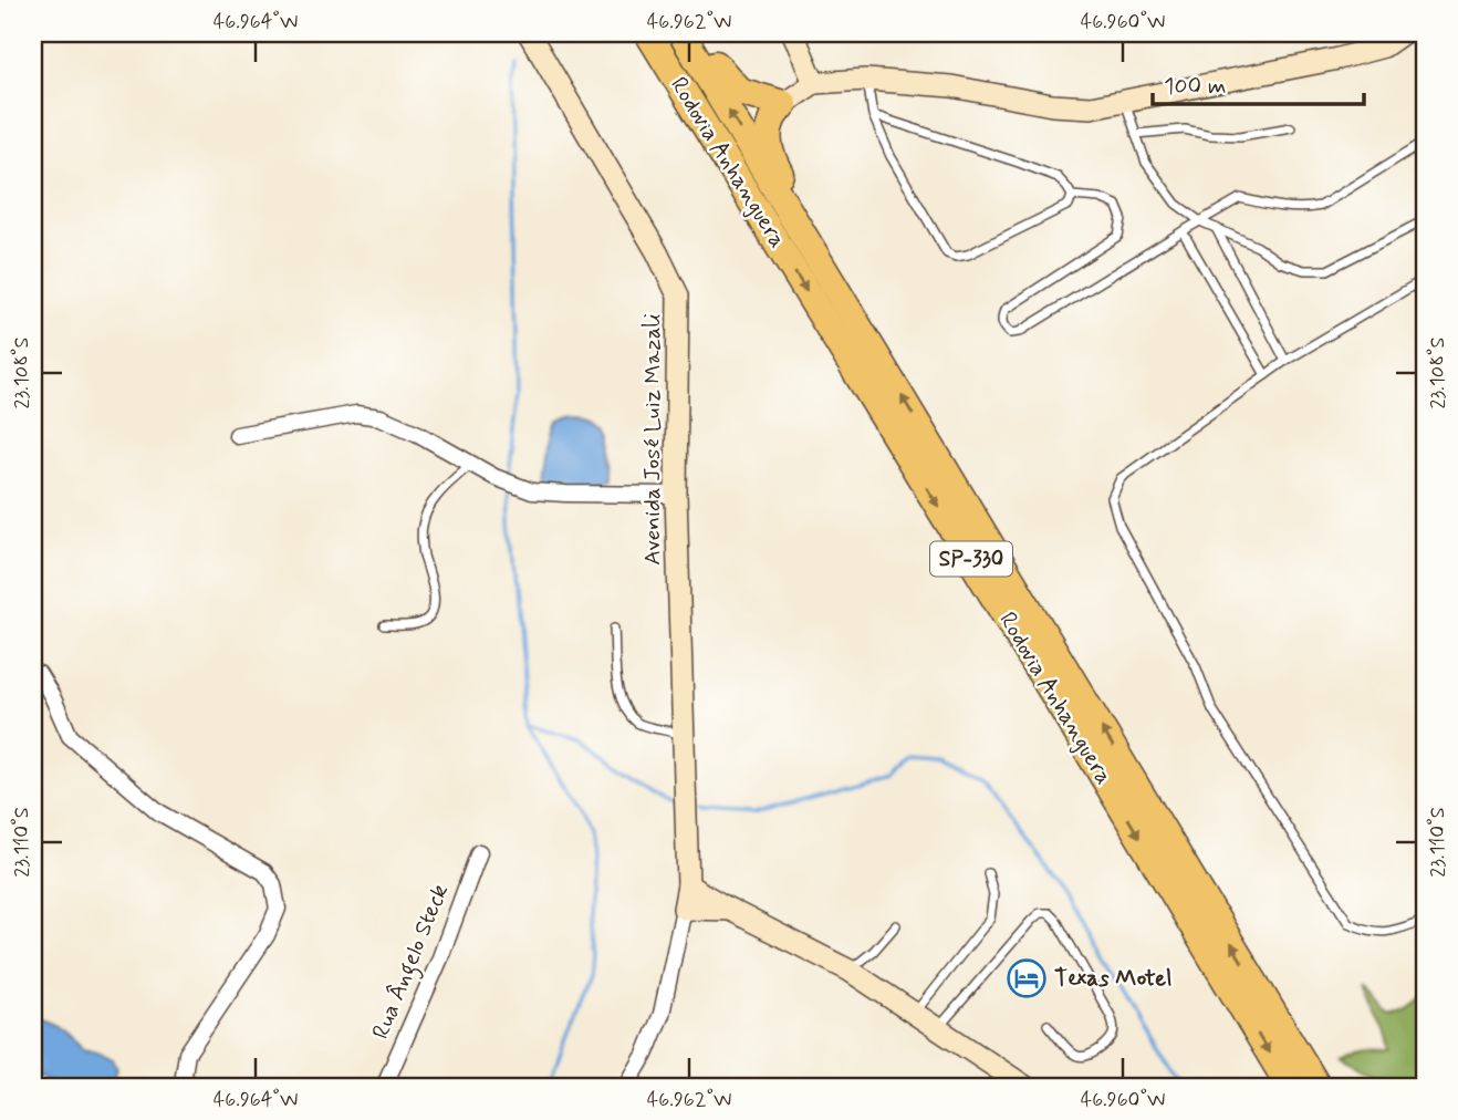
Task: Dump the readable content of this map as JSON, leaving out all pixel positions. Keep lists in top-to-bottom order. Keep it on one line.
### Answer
{"streets":{"highway":["Rodovia Anhanguera","SP-330"],"main road":["Avenida José Luiz Mazali"],"street":["Rua Ângelo Steck"]},"places":{"hotel":["Texas Motel"]},"scale_bar":"100 m","coordinates":["46.964°W","46.962°W","46.960°W","23.108°S","23.110°S"]}
